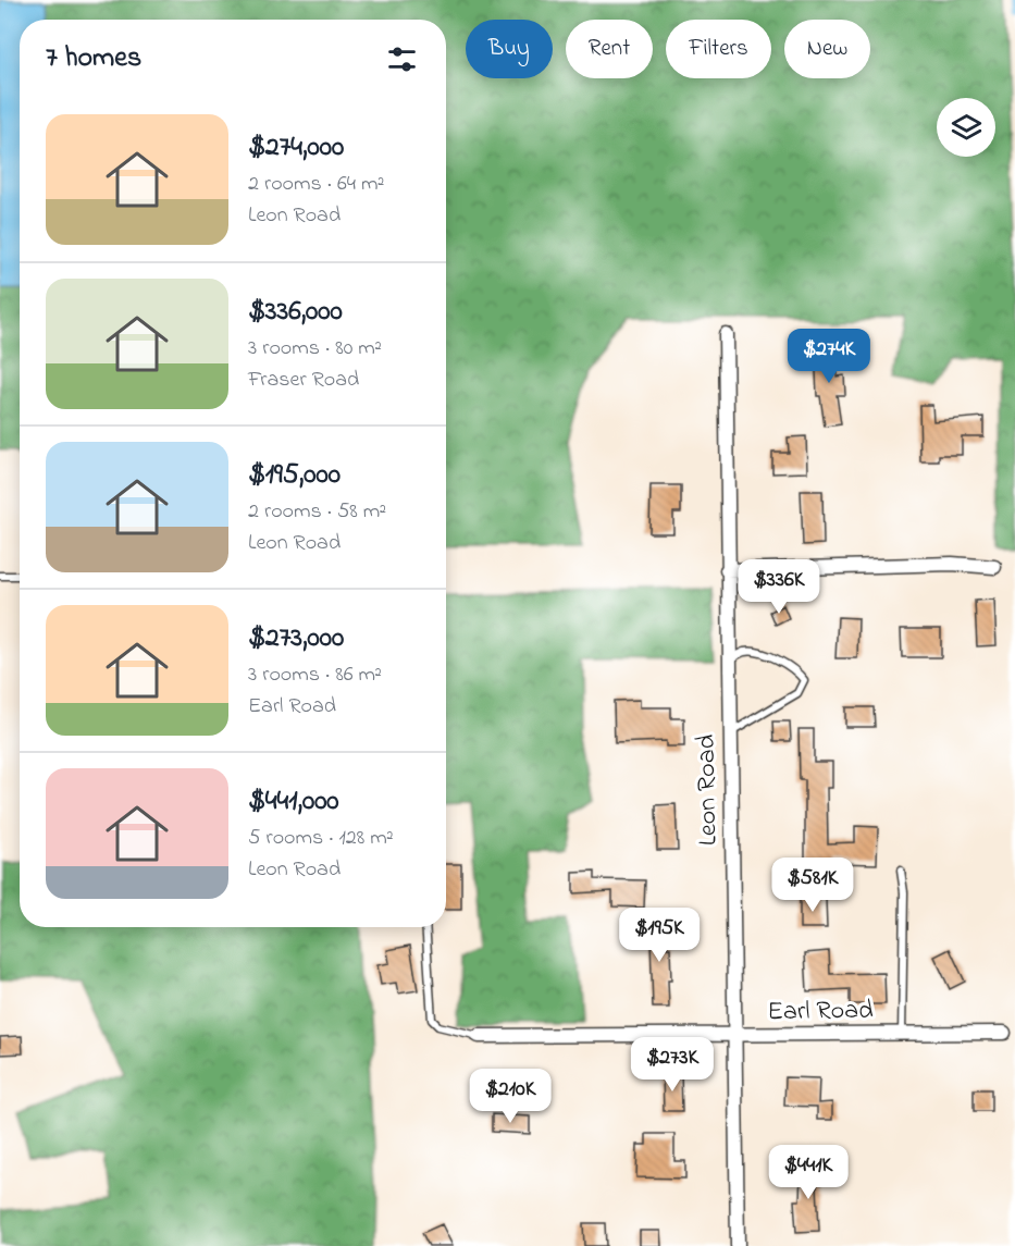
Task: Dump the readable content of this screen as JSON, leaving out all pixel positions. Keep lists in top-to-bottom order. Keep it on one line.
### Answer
{"streets":{"street":["Leon Road","Earl Road"]},"crossings":[["Leon Road","Earl Road"]],"page":{"chip":["Buy","Rent","Filters","New"],"heading":"7 homes","list":[{"name":"$274,000","note":"2 rooms · 64 m² · Leon Road"},{"name":"$336,000","note":"3 rooms · 80 m² · Fraser Road"},{"name":"$195,000","note":"2 rooms · 58 m² · Leon Road"},{"name":"$273,000","note":"3 rooms · 86 m² · Earl Road"},{"name":"$441,000","note":"5 rooms · 128 m² · Leon Road"}],"price":["$274K","$336K","$581K","$195K","$273K","$210K","$441K"]}}
